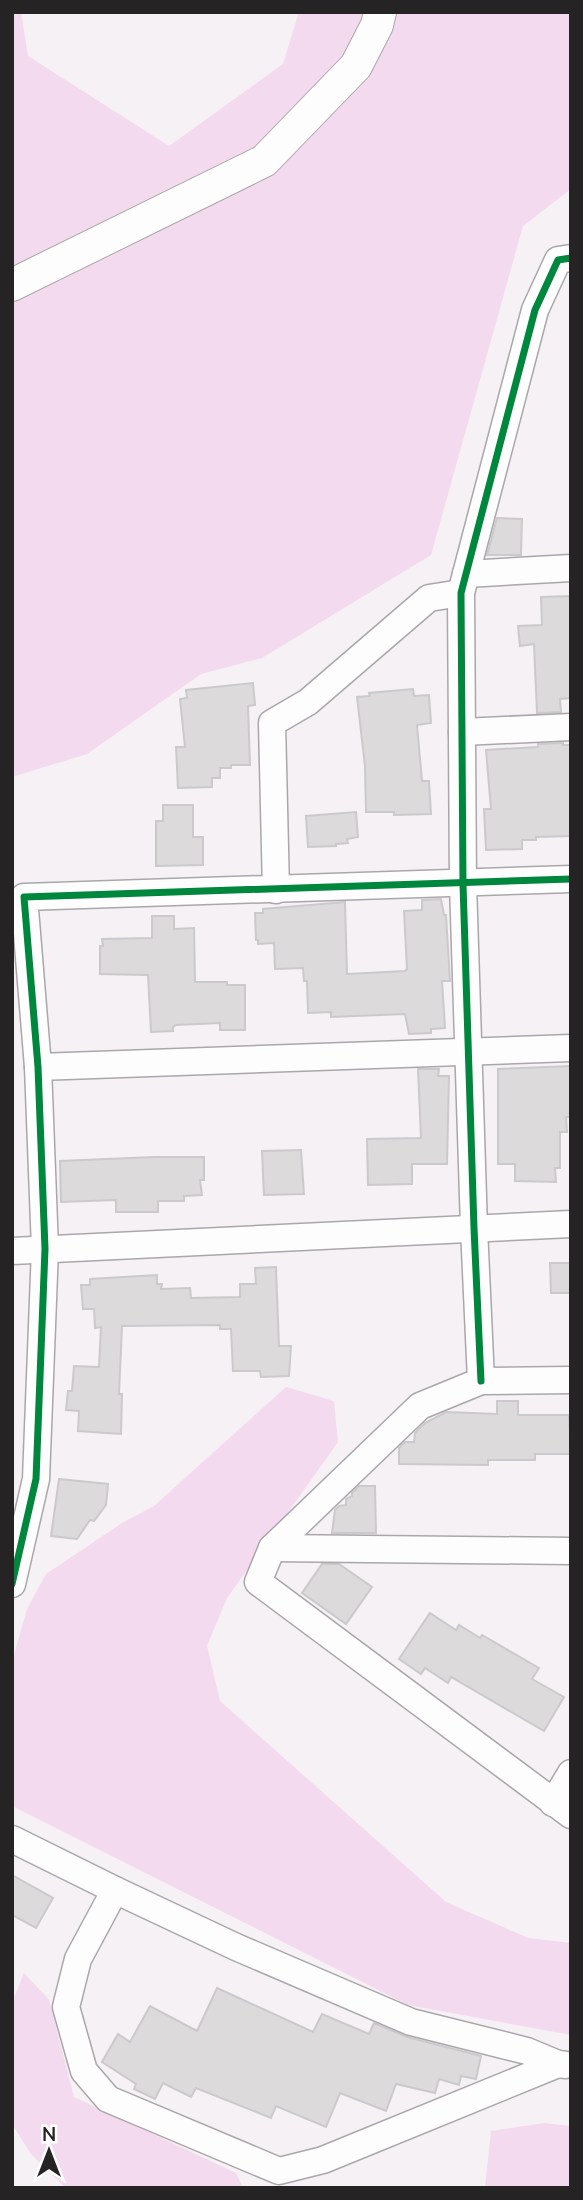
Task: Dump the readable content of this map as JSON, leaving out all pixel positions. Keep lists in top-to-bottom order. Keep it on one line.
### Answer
{"north":"top"}
